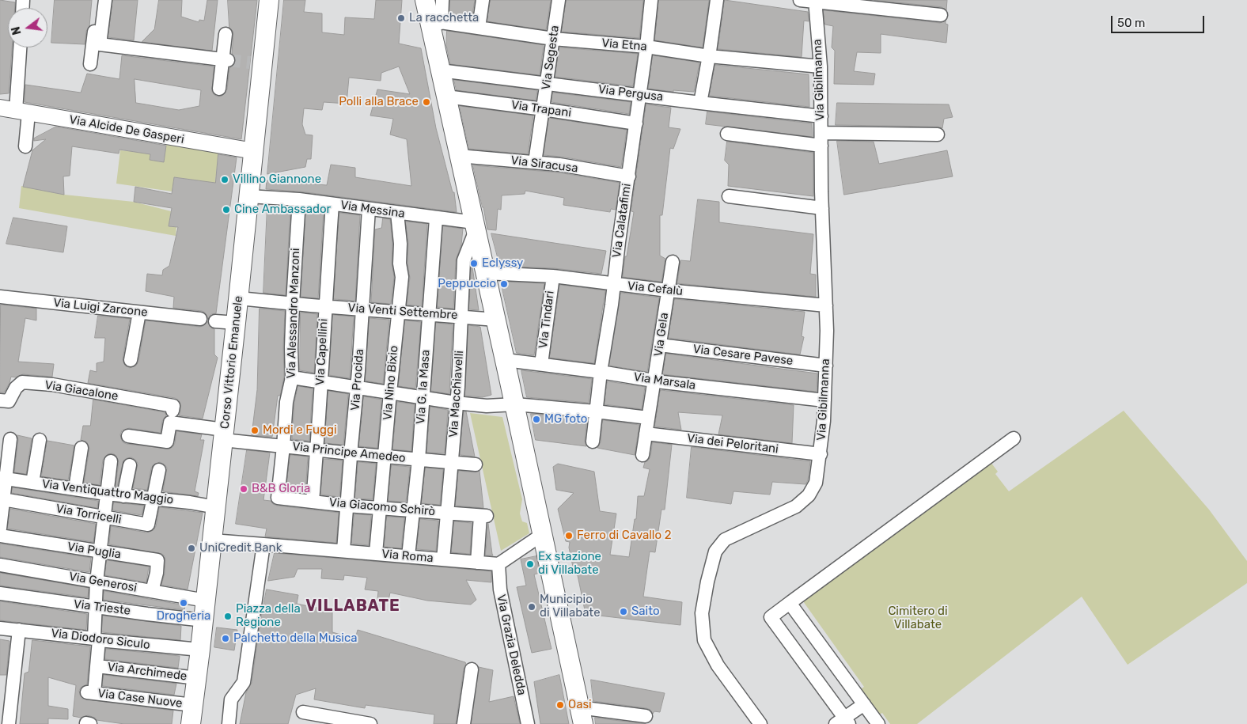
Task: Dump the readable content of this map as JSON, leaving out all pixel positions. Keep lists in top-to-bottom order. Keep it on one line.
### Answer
{"streets":{"main road":["Corso Vittorio Emanuele"],"street":["Via Etna","Via Segesta","Via Gibilmanna","Via Pergusa","Via Trapani","Via Alcide De Gasperi","Via Siracusa","Via Messina","Via Calatafimi","Via Cefalù","Via Luigi Zarcone","Via Venti Settembre","Via Alessandro Manzoni","Via Tindari","Via Gela","Via Capellini","Via Cesare Pavese","Via Procida","Via Marsala","Via Nino Bixio","Via G. la Masa","Via Giacalone","Via Macchiavelli","Via dei Peloritani","Via Principe Amedeo","Via Ventiquattro Maggio","Via Giacomo Schirò","Via Torricelli","Via Puglia","Via Roma","Via Generosi","Via Trieste","Via Diodoro Siculo","Via Grazia Deledda","Via Archimede","Via Case Nuove"]},"crossings":[["Via Etna","Via Segesta"],["Via Etna","Via Gibilmanna"],["Via Etna","Via Calatafimi"],["Via Segesta","Via Pergusa"],["Via Segesta","Via Trapani"],["Via Segesta","Via Siracusa"],["Via Gibilmanna","Via Pergusa"],["Via Gibilmanna","Via Cefalù"],["Via Gibilmanna","Via Cesare Pavese"],["Via Gibilmanna","Via Marsala"],["Via Gibilmanna","Via dei Peloritani"],["Via Pergusa","Via Calatafimi"],["Via Trapani","Via Calatafimi"],["Via Alcide De Gasperi","Corso Vittorio Emanuele"],["Via Siracusa","Via Calatafimi"],["Via Messina","Via Alessandro Manzoni"],["Via Messina","Via Capellini"],["Via Messina","Corso Vittorio Emanuele"],["Via Messina","Via Procida"],["Via Messina","Via Nino Bixio"],["Via Messina","Via G. la Masa"],["Via Messina","Via Macchiavelli"],["Via Calatafimi","Via Cefalù"],["Via Calatafimi","Via Marsala"],["Via Cefalù","Via Tindari"],["Via Cefalù","Via Gela"],["Via Venti Settembre","Via Alessandro Manzoni"],["Via Venti Settembre","Via Capellini"],["Via Venti Settembre","Corso Vittorio Emanuele"],["Via Venti Settembre","Via Procida"],["Via Venti Settembre","Via Nino Bixio"],["Via Venti Settembre","Via G. la Masa"],["Via Venti Settembre","Via Macchiavelli"],["Via Alessandro Manzoni","Via Principe Amedeo"],["Via Alessandro Manzoni","Via Giacomo Schirò"],["Via Tindari","Via Marsala"],["Via Gela","Via Cesare Pavese"],["Via Gela","Via Marsala"],["Via Gela","Via dei Peloritani"],["Via Capellini","Via Principe Amedeo"],["Via Capellini","Via Giacomo Schirò"],["Corso Vittorio Emanuele","Via Principe Amedeo"],["Corso Vittorio Emanuele","Via Ventiquattro Maggio"],["Corso Vittorio Emanuele","Via Generosi"],["Corso Vittorio Emanuele","Via Trieste"],["Corso Vittorio Emanuele","Via Diodoro Siculo"],["Corso Vittorio Emanuele","Via Archimede"],["Corso Vittorio Emanuele","Via Case Nuove"],["Via Procida","Via Principe Amedeo"],["Via Procida","Via Giacomo Schirò"],["Via Procida","Via Roma"],["Via Nino Bixio","Via Principe Amedeo"],["Via Nino Bixio","Via Giacomo Schirò"],["Via Nino Bixio","Via Roma"],["Via G. la Masa","Via Principe Amedeo"],["Via G. la Masa","Via Giacomo Schirò"],["Via G. la Masa","Via Roma"],["Via Giacalone","Via Principe Amedeo"],["Via Macchiavelli","Via Principe Amedeo"],["Via Macchiavelli","Via Giacomo Schirò"],["Via Macchiavelli","Via Roma"],["Via Ventiquattro Maggio","Via Torricelli"],["Via Giacomo Schirò","Via Roma"],["Via Puglia","Via Generosi"],["Via Roma","Via Grazia Deledda"],["Via Archimede","Via Case Nuove"]],"districts":["VILLABATE"],"parks":["Cimitero di Villabate"],"places":["La racchetta","Polli alla Brace","Villino Giannone","Cine Ambassador","Eclyssy","Peppuccio","MG foto","Mordi e Fuggi","B&B Gloria","Ferro di Cavallo 2","UniCredit Bank","Ex stazione di Villabate","Drogheria","Municipio di Villabate","Saito","Piazza della Regione","Palchetto della Musica","Oasi"],"scale_bar":"50 m","north":"left"}
